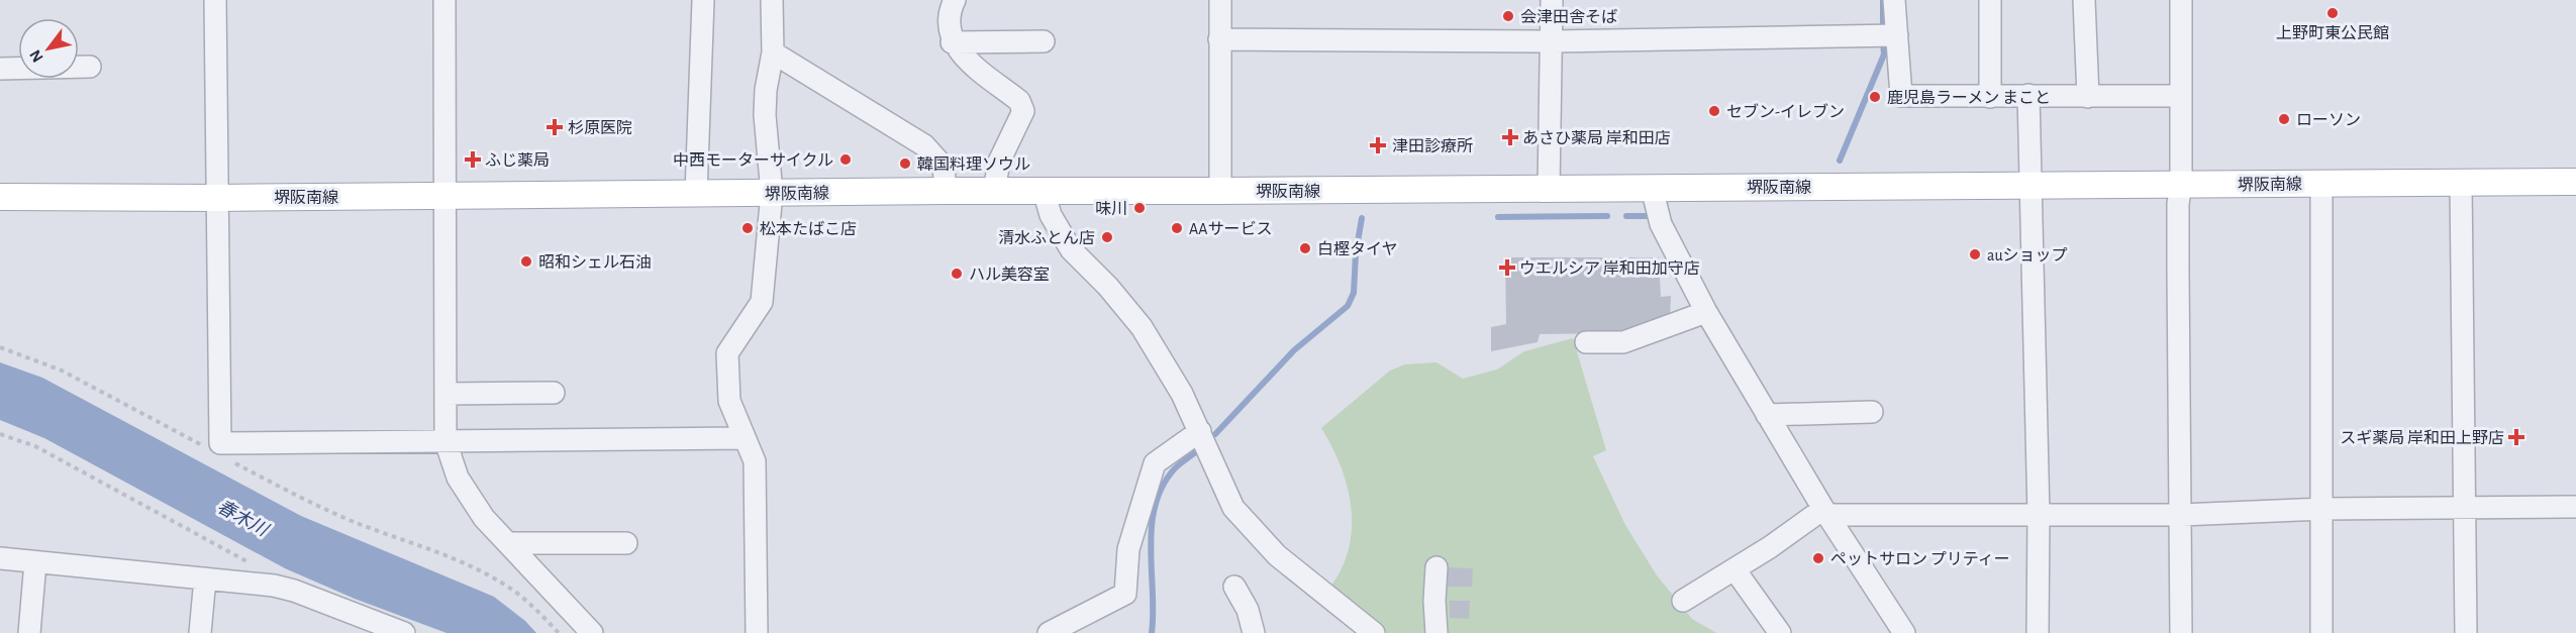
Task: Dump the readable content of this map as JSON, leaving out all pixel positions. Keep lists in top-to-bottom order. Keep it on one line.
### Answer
{"streets":{"main road":["堺阪南線"]},"water":["春木川"],"places":{"other":["上野町東公民館","会津田舎そば","鹿児島ラーメン まこと","セブン-イレブン","ローソン","中西モーターサイクル","韓国料理ソウル","味川","松本たばこ店","AAサービス","清水ふとん店","白樫タイヤ","auショップ","昭和シェル石油","ハル美容室","ペットサロン プリティー"],"health":["杉原医院","あさひ薬局 岸和田店","津田診療所","ふじ薬局","ウエルシア 岸和田加守店","スギ薬局 岸和田上野店"]},"north":"bottom left"}
